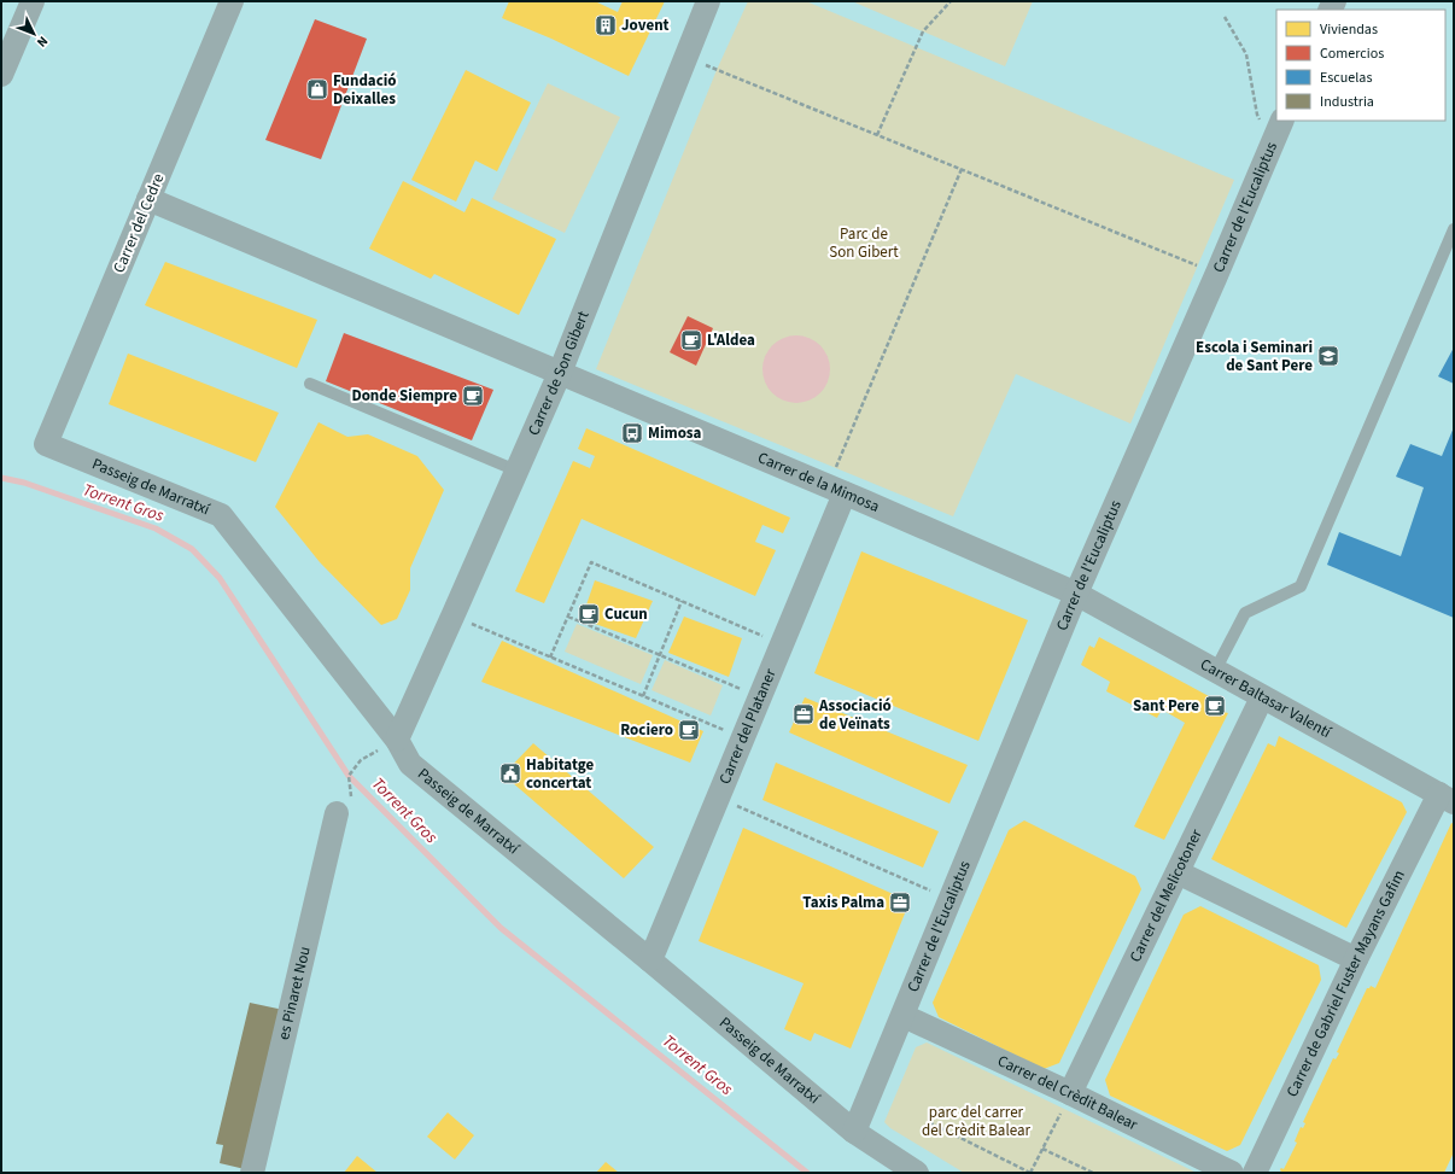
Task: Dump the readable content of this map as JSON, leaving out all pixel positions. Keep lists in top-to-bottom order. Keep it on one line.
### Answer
{"streets":{"street":["Carrer de l'Eucaliptus","Carrer del Cedre","Carrer de Son Gibert","Carrer de la Mimosa","Passeig de Marratxí","Carrer Baltasar Valentí","Carrer del Plataner","Carrer del Melicotoner","Carrer de Gabriel Fuster Mayans Gafim","es Pinaret Nou","Carrer del Crèdit Balear"]},"crossings":[["Carrer de l'Eucaliptus","Carrer de la Mimosa"],["Carrer de l'Eucaliptus","Passeig de Marratxí"],["Carrer de l'Eucaliptus","Carrer Baltasar Valentí"],["Carrer de l'Eucaliptus","Carrer del Crèdit Balear"],["Carrer del Cedre","Carrer de la Mimosa"],["Carrer del Cedre","Passeig de Marratxí"],["Carrer de Son Gibert","Carrer de la Mimosa"],["Carrer de Son Gibert","Passeig de Marratxí"],["Carrer de la Mimosa","Carrer Baltasar Valentí"],["Carrer de la Mimosa","Carrer del Plataner"],["Passeig de Marratxí","Carrer del Plataner"],["Carrer Baltasar Valentí","Carrer del Melicotoner"],["Carrer Baltasar Valentí","Carrer de Gabriel Fuster Mayans Gafim"],["Carrer del Melicotoner","Carrer del Crèdit Balear"]],"water":["Torrent Gros"],"parks":["Parc de Son Gibert","parc del carrer del Crèdit Balear"],"places":{"building":["Jovent"],"shop":["Fundació Deixalles"],"cafe":["L'Aldea","Donde Siempre","Cucun","Sant Pere","Rociero"],"school or university":["Escola i Seminari de Sant Pere"],"bus stop":["Mimosa"],"office":["Associació de Veïnats","Taxis Palma"],"public building":["Habitatge concertat"]},"legend":["Viviendas","Comercios","Escuelas","Industria"],"north":"bottom right"}
